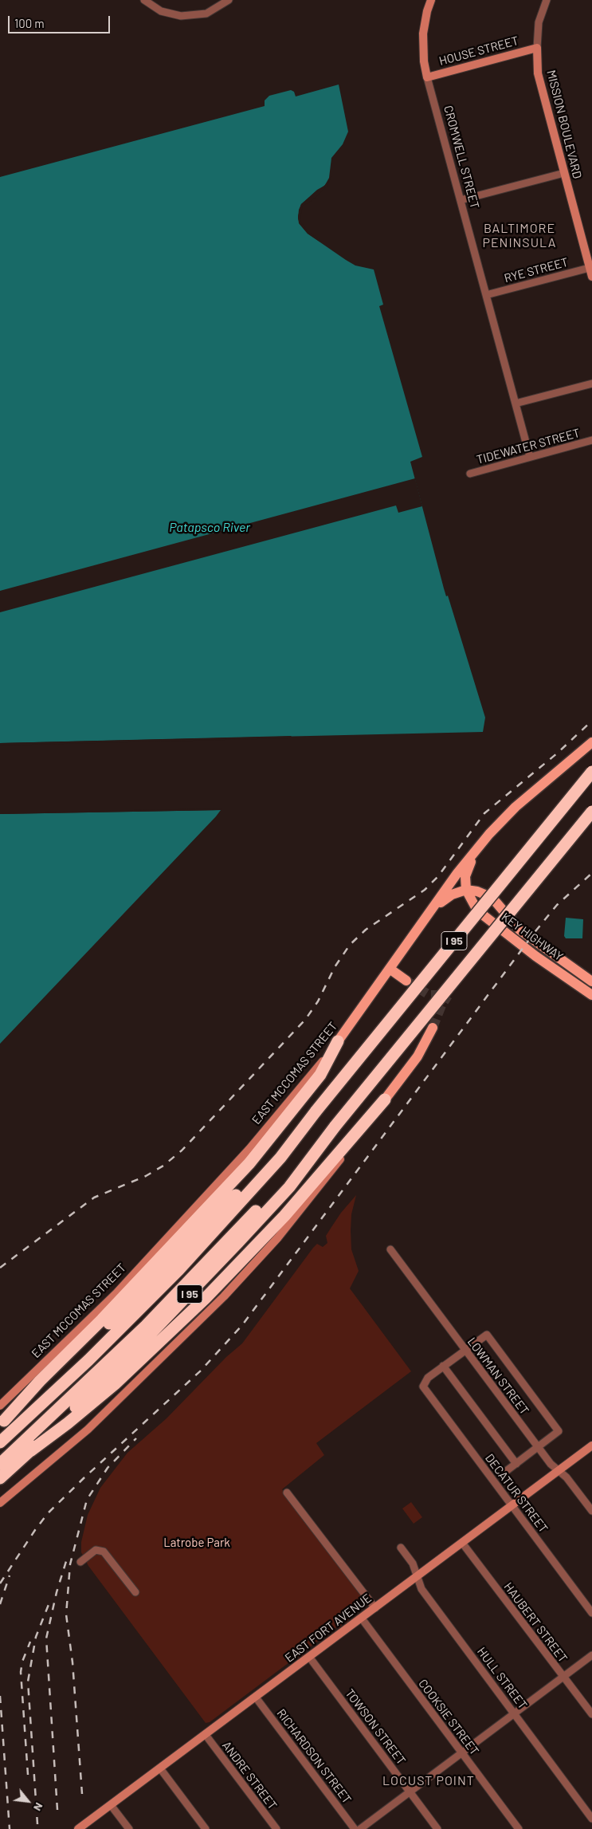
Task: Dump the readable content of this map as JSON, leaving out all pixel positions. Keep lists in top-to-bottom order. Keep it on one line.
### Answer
{"streets":{"highway":["I 95"],"main road":["KEY HIGHWAY","EAST MCCOMAS STREET"],"street":["HOUSE STREET","MISSION BOULEVARD","CROMWELL STREET","RYE STREET","TIDEWATER STREET","LOWMAN STREET","DECATUR STREET","HAUBERT STREET","EAST FORT AVENUE","HULL STREET","COOKSIE STREET","TOWSON STREET","RICHARDSON STREET","ANDRE STREET"]},"crossings":[["HOUSE STREET","MISSION BOULEVARD"],["HOUSE STREET","CROMWELL STREET"],["MISSION BOULEVARD","RYE STREET"],["CROMWELL STREET","RYE STREET"],["CROMWELL STREET","TIDEWATER STREET"],["KEY HIGHWAY","EAST MCCOMAS STREET"],["LOWMAN STREET","EAST FORT AVENUE"],["DECATUR STREET","EAST FORT AVENUE"],["HAUBERT STREET","EAST FORT AVENUE"],["EAST FORT AVENUE","HULL STREET"],["EAST FORT AVENUE","COOKSIE STREET"],["EAST FORT AVENUE","TOWSON STREET"],["EAST FORT AVENUE","RICHARDSON STREET"],["EAST FORT AVENUE","ANDRE STREET"]],"districts":["BALTIMORE PENINSULA","LOCUST POINT"],"water":["Patapsco River"],"parks":["Latrobe Park"],"scale_bar":"100 m","north":"bottom right"}
